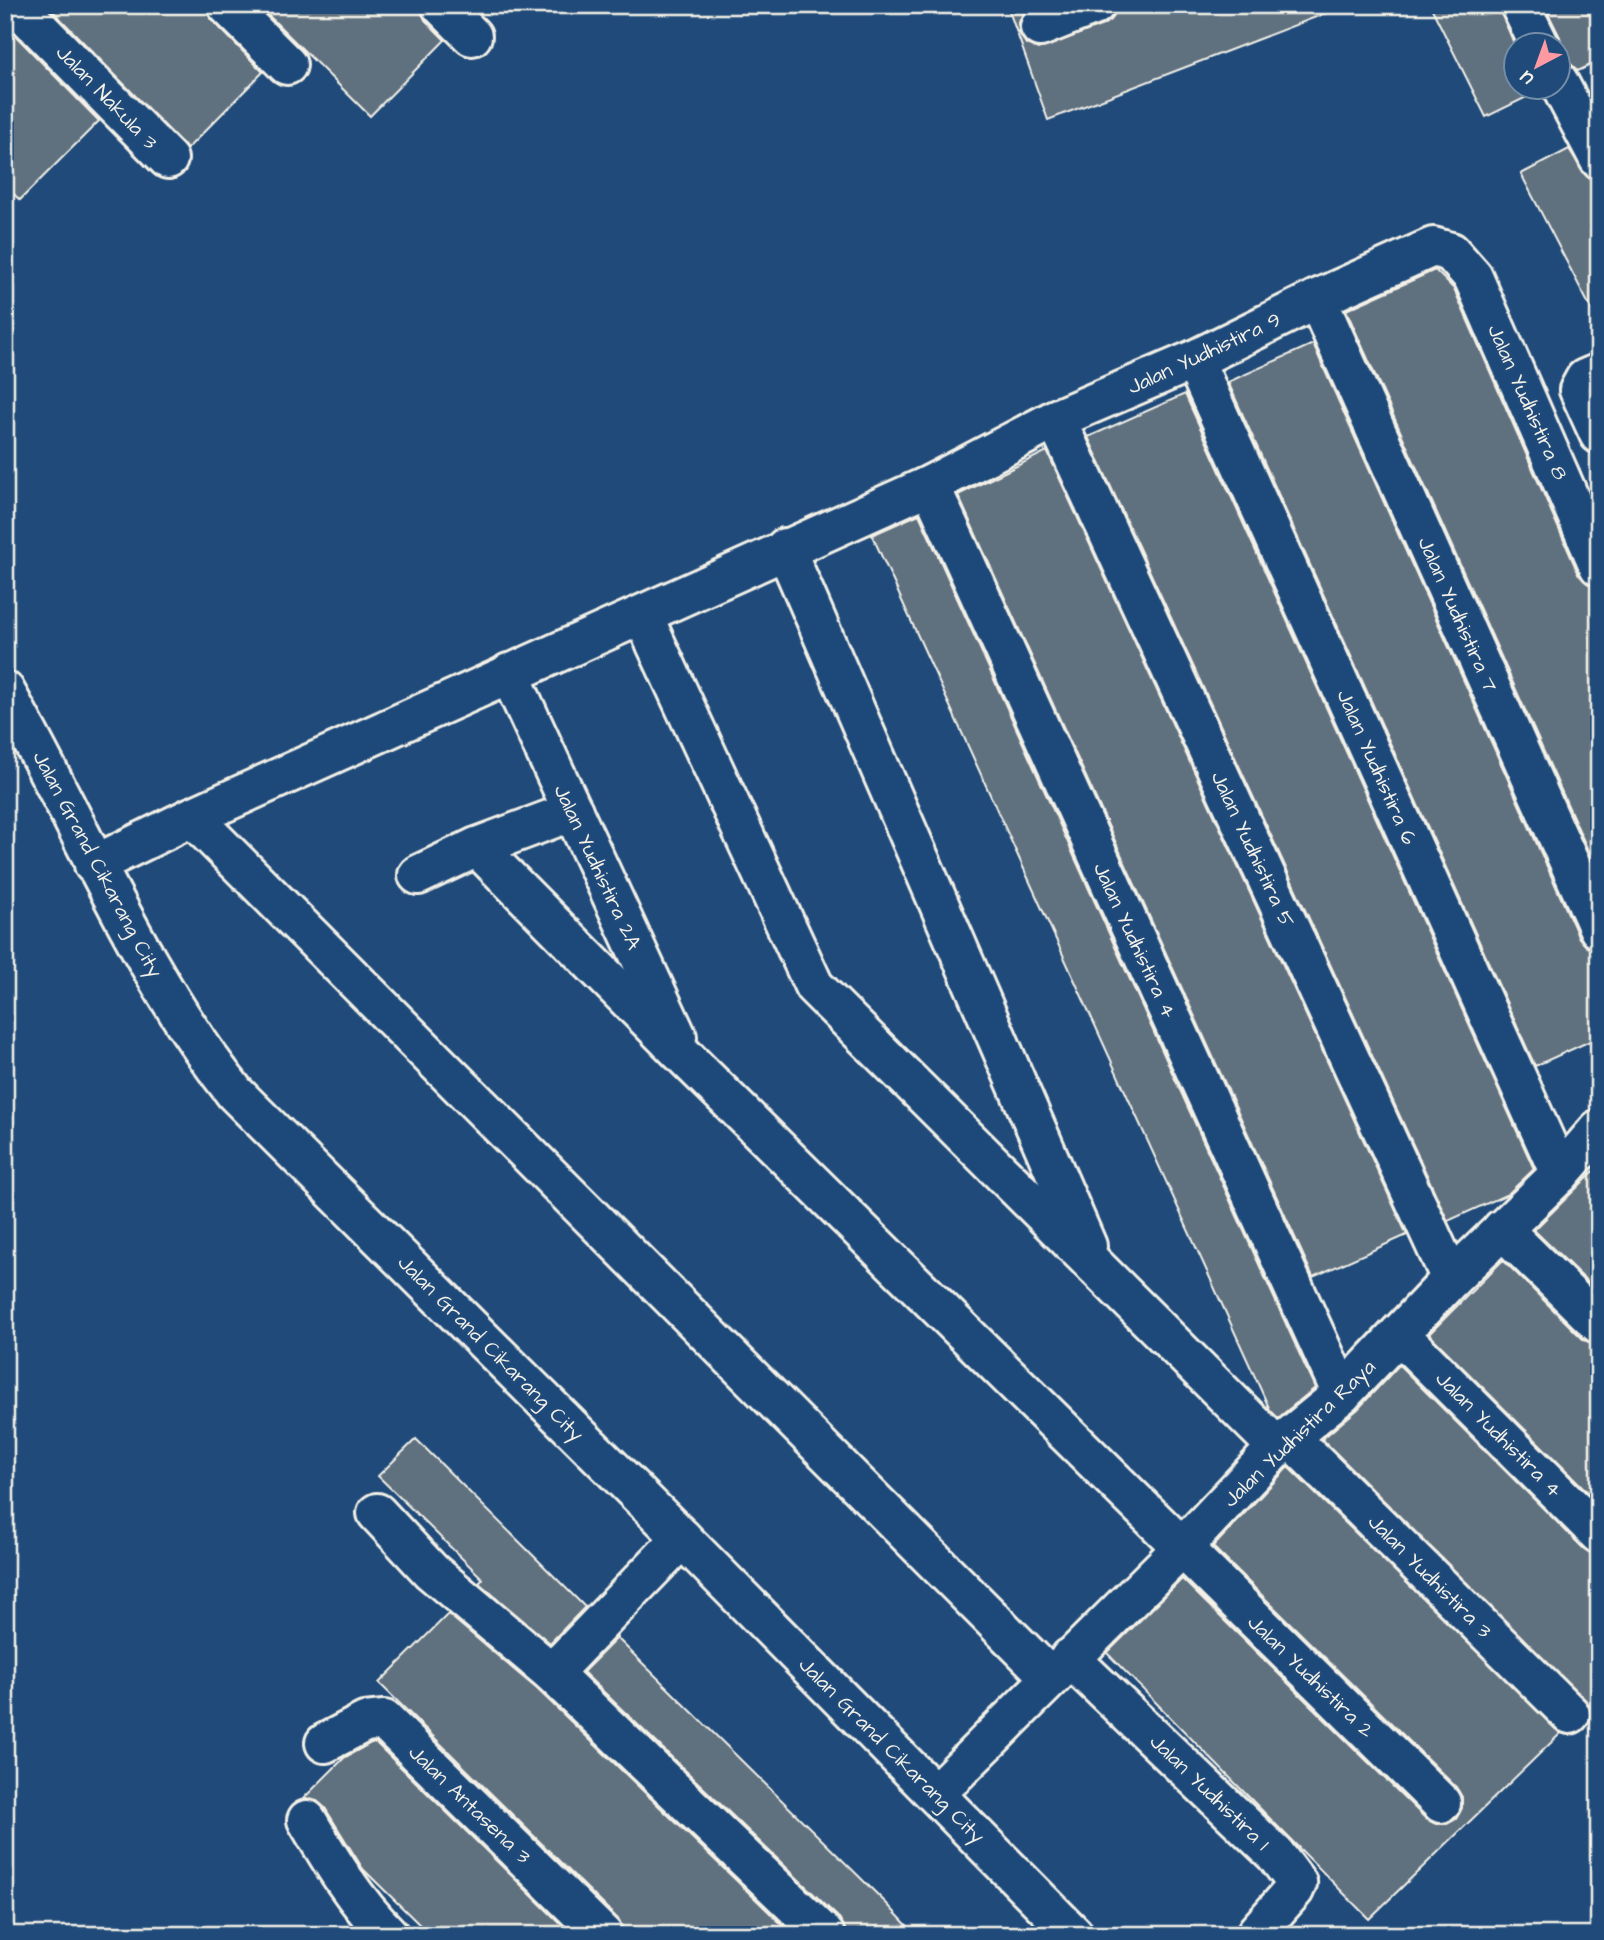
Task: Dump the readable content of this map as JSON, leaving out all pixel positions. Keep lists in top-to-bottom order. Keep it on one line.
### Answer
{"streets":{"street":["Jalan Nakula 3","Jalan Yudhistira 9","Jalan Yudhistira 8","Jalan Yudhistira 7","Jalan Yudhistira 6","Jalan Yudhistira 5","Jalan Grand Cikarang City","Jalan Yudhistira 2A","Jalan Yudhistira 4","Jalan Yudhistira Raya","Jalan Yudhistira 3","Jalan Yudhistira 2","Jalan Yudhistira 1","Jalan Antasena 3"]},"crossings":[["Jalan Yudhistira 9","Jalan Yudhistira 8"],["Jalan Yudhistira 9","Jalan Yudhistira 7"],["Jalan Yudhistira 9","Jalan Yudhistira 6"],["Jalan Yudhistira 9","Jalan Yudhistira 5"],["Jalan Yudhistira 9","Jalan Grand Cikarang City"],["Jalan Yudhistira 9","Jalan Yudhistira 2A"],["Jalan Yudhistira 9","Jalan Yudhistira 4"],["Jalan Yudhistira 9","Jalan Yudhistira 3"],["Jalan Yudhistira 9","Jalan Yudhistira 1"],["Jalan Yudhistira 6","Jalan Yudhistira Raya"],["Jalan Yudhistira 5","Jalan Yudhistira Raya"],["Jalan Grand Cikarang City","Jalan Yudhistira Raya"],["Jalan Yudhistira 2A","Jalan Yudhistira 2"],["Jalan Yudhistira 4","Jalan Yudhistira Raya"],["Jalan Yudhistira Raya","Jalan Yudhistira 3"],["Jalan Yudhistira Raya","Jalan Yudhistira 2"],["Jalan Yudhistira Raya","Jalan Yudhistira 1"]],"north":"bottom left"}
